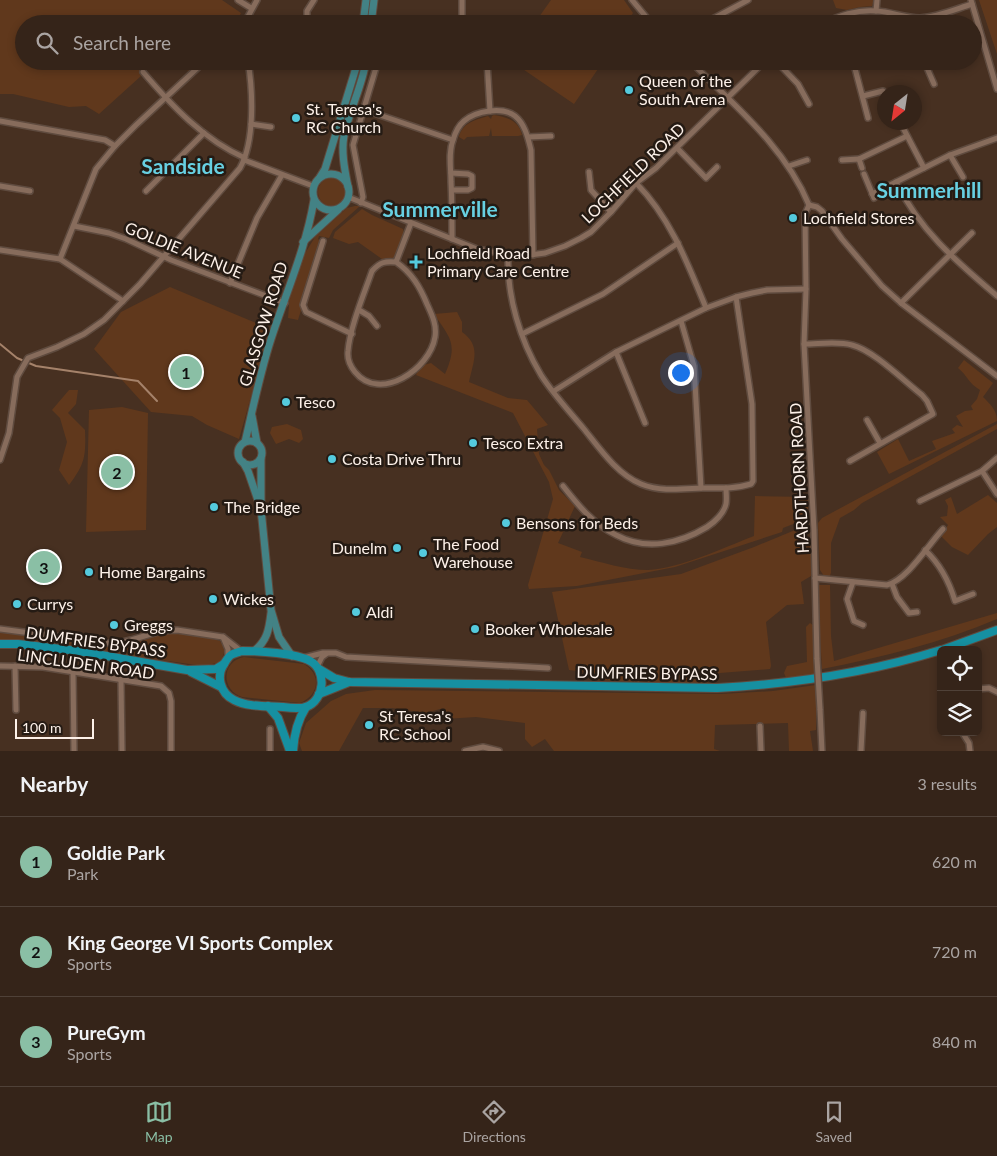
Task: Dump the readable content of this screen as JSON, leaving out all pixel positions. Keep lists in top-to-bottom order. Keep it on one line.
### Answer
{"streets":{"highway":["DUMFRIES BYPASS"],"main road":["GLASGOW ROAD"],"street":["LOCHFIELD ROAD","GOLDIE AVENUE","HARDTHORN ROAD","LINCLUDEN ROAD"]},"crossings":[["LOCHFIELD ROAD","GLASGOW ROAD"],["GOLDIE AVENUE","GLASGOW ROAD"]],"districts":["Sandside","Summerhill","Summerville"],"places":{"other":["Queen of the South Arena","St. Teresa's RC Church","Lochfield Stores","Tesco","Tesco Extra","Costa Drive Thru","The Bridge","Bensons for Beds","Dunelm","The Food Warehouse","Home Bargains","Wickes","Currys","Aldi","Greggs","Booker Wholesale","St Teresa's RC School"],"health":["Lochfield Road Primary Care Centre"]},"scale_bar":"100 m","north":"bottom left","page":{"search":"Search here","pins":["1","2","3"],"scale":"100 m","heading":["Nearby","3 results"],"list":[{"mark":"1","name":"Goldie Park","note":"Park","value":"620 m"},{"mark":"2","name":"King George VI Sports Complex","note":"Sports","value":"720 m"},{"mark":"3","name":"PureGym","note":"Sports","value":"840 m"}],"nav":["Map","Directions","Saved"]}}
